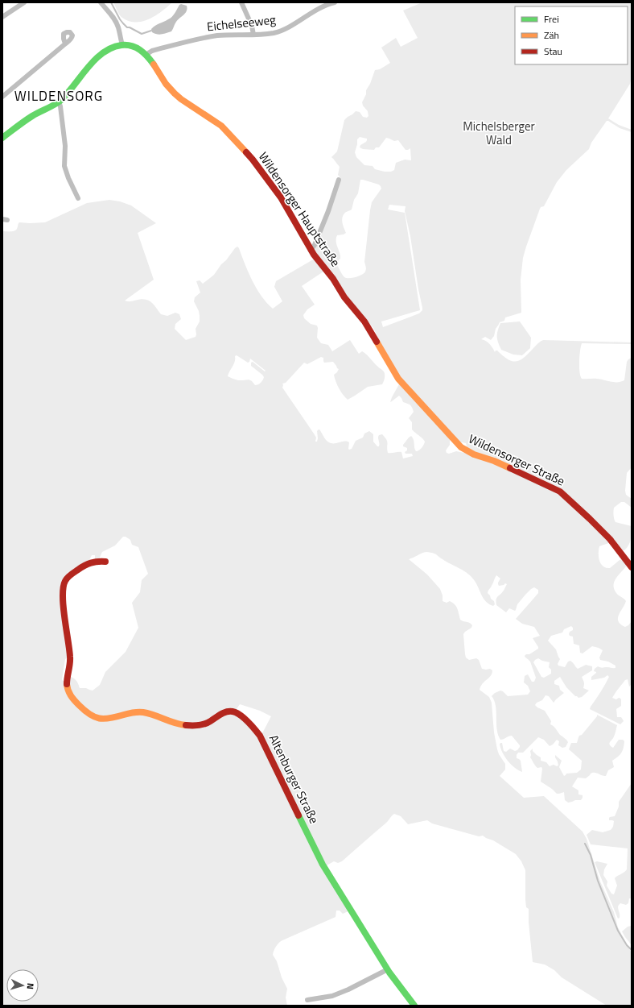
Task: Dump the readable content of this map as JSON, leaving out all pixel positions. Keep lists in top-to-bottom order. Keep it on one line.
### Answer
{"streets":{"street":["Eichelseeweg","Wildensorger Hauptstraße","Wildensorger Straße","Altenburger Straße"]},"crossings":[["Eichelseeweg","Wildensorger Hauptstraße"],["Wildensorger Hauptstraße","Wildensorger Straße"]],"districts":["WILDENSORG"],"parks":["Michelsberger Wald"],"legend":["Frei","Zäh","Stau"],"north":"right"}
